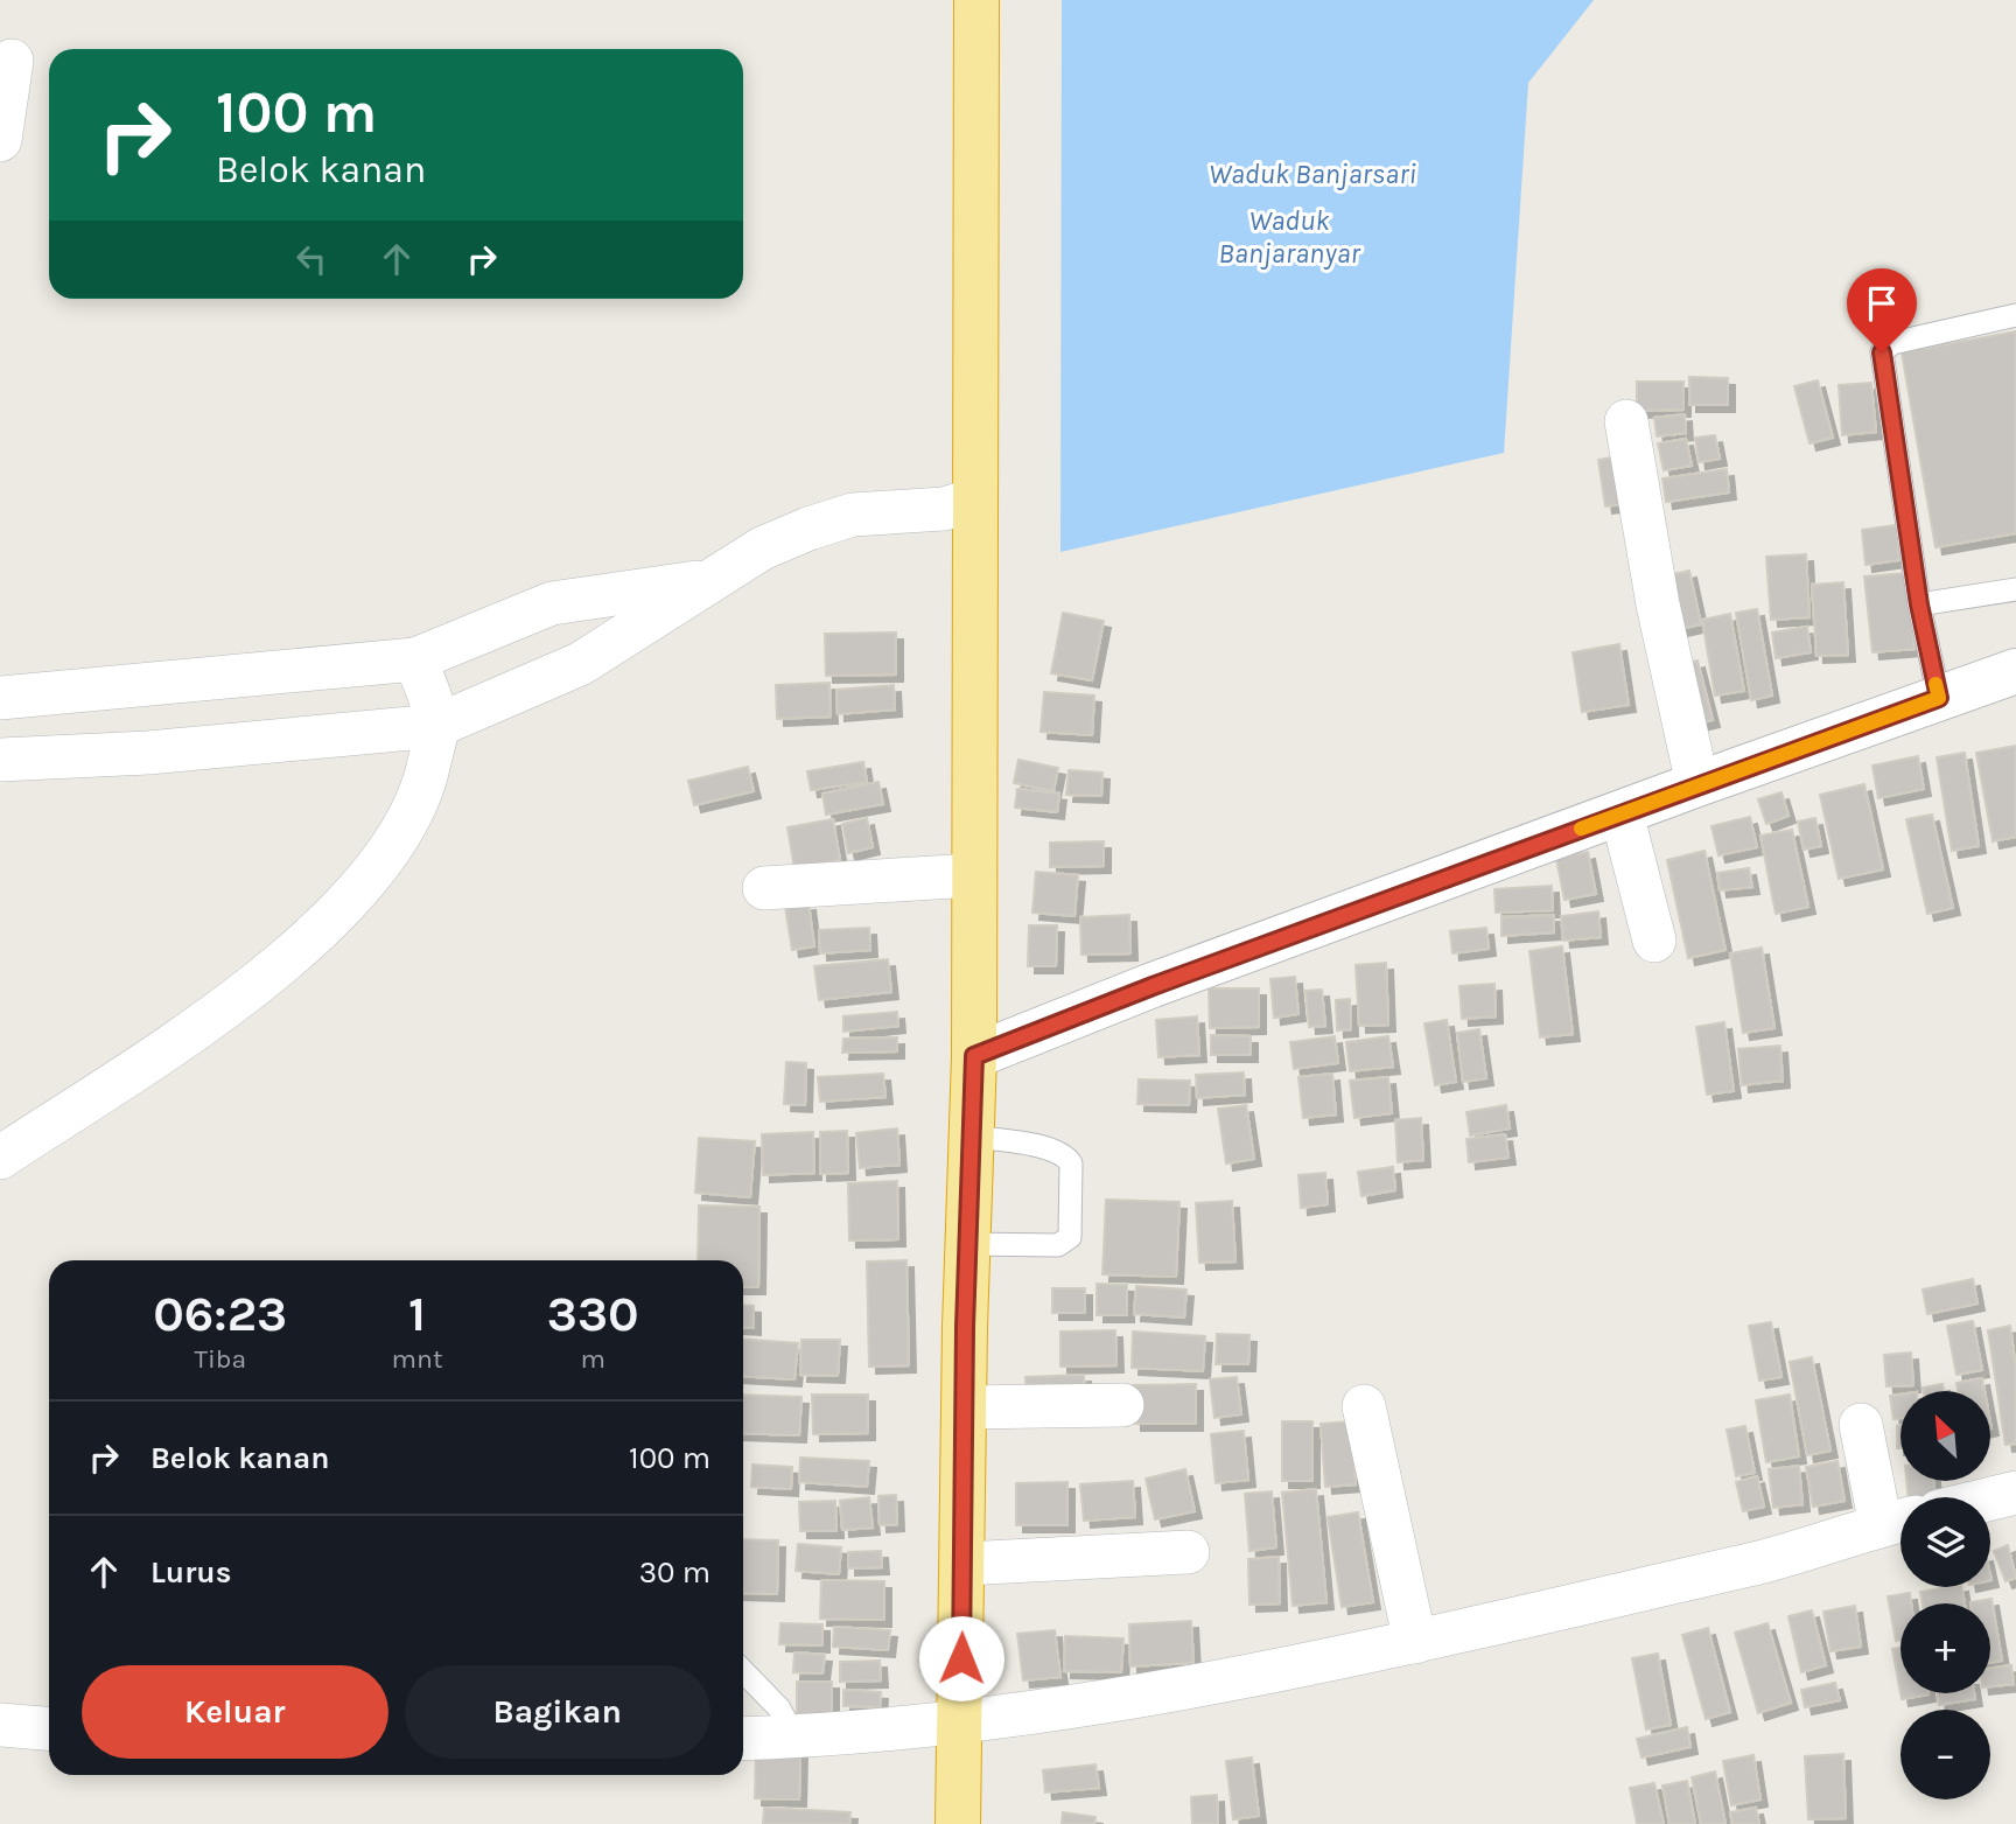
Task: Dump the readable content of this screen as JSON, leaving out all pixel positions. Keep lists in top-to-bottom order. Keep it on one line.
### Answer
{"water":["Waduk Banjarsari","Waduk Banjaranyar"],"north":"top left","page":{"turn":["100 m","Belok kanan"],"eta":["06:23","Tiba","1","mnt","330","m"],"map_buttons":["+","−"],"list":[{"name":"Belok kanan","value":"100 m"},{"name":"Lurus","value":"30 m"}],"buttons":["Keluar","Bagikan"]}}
